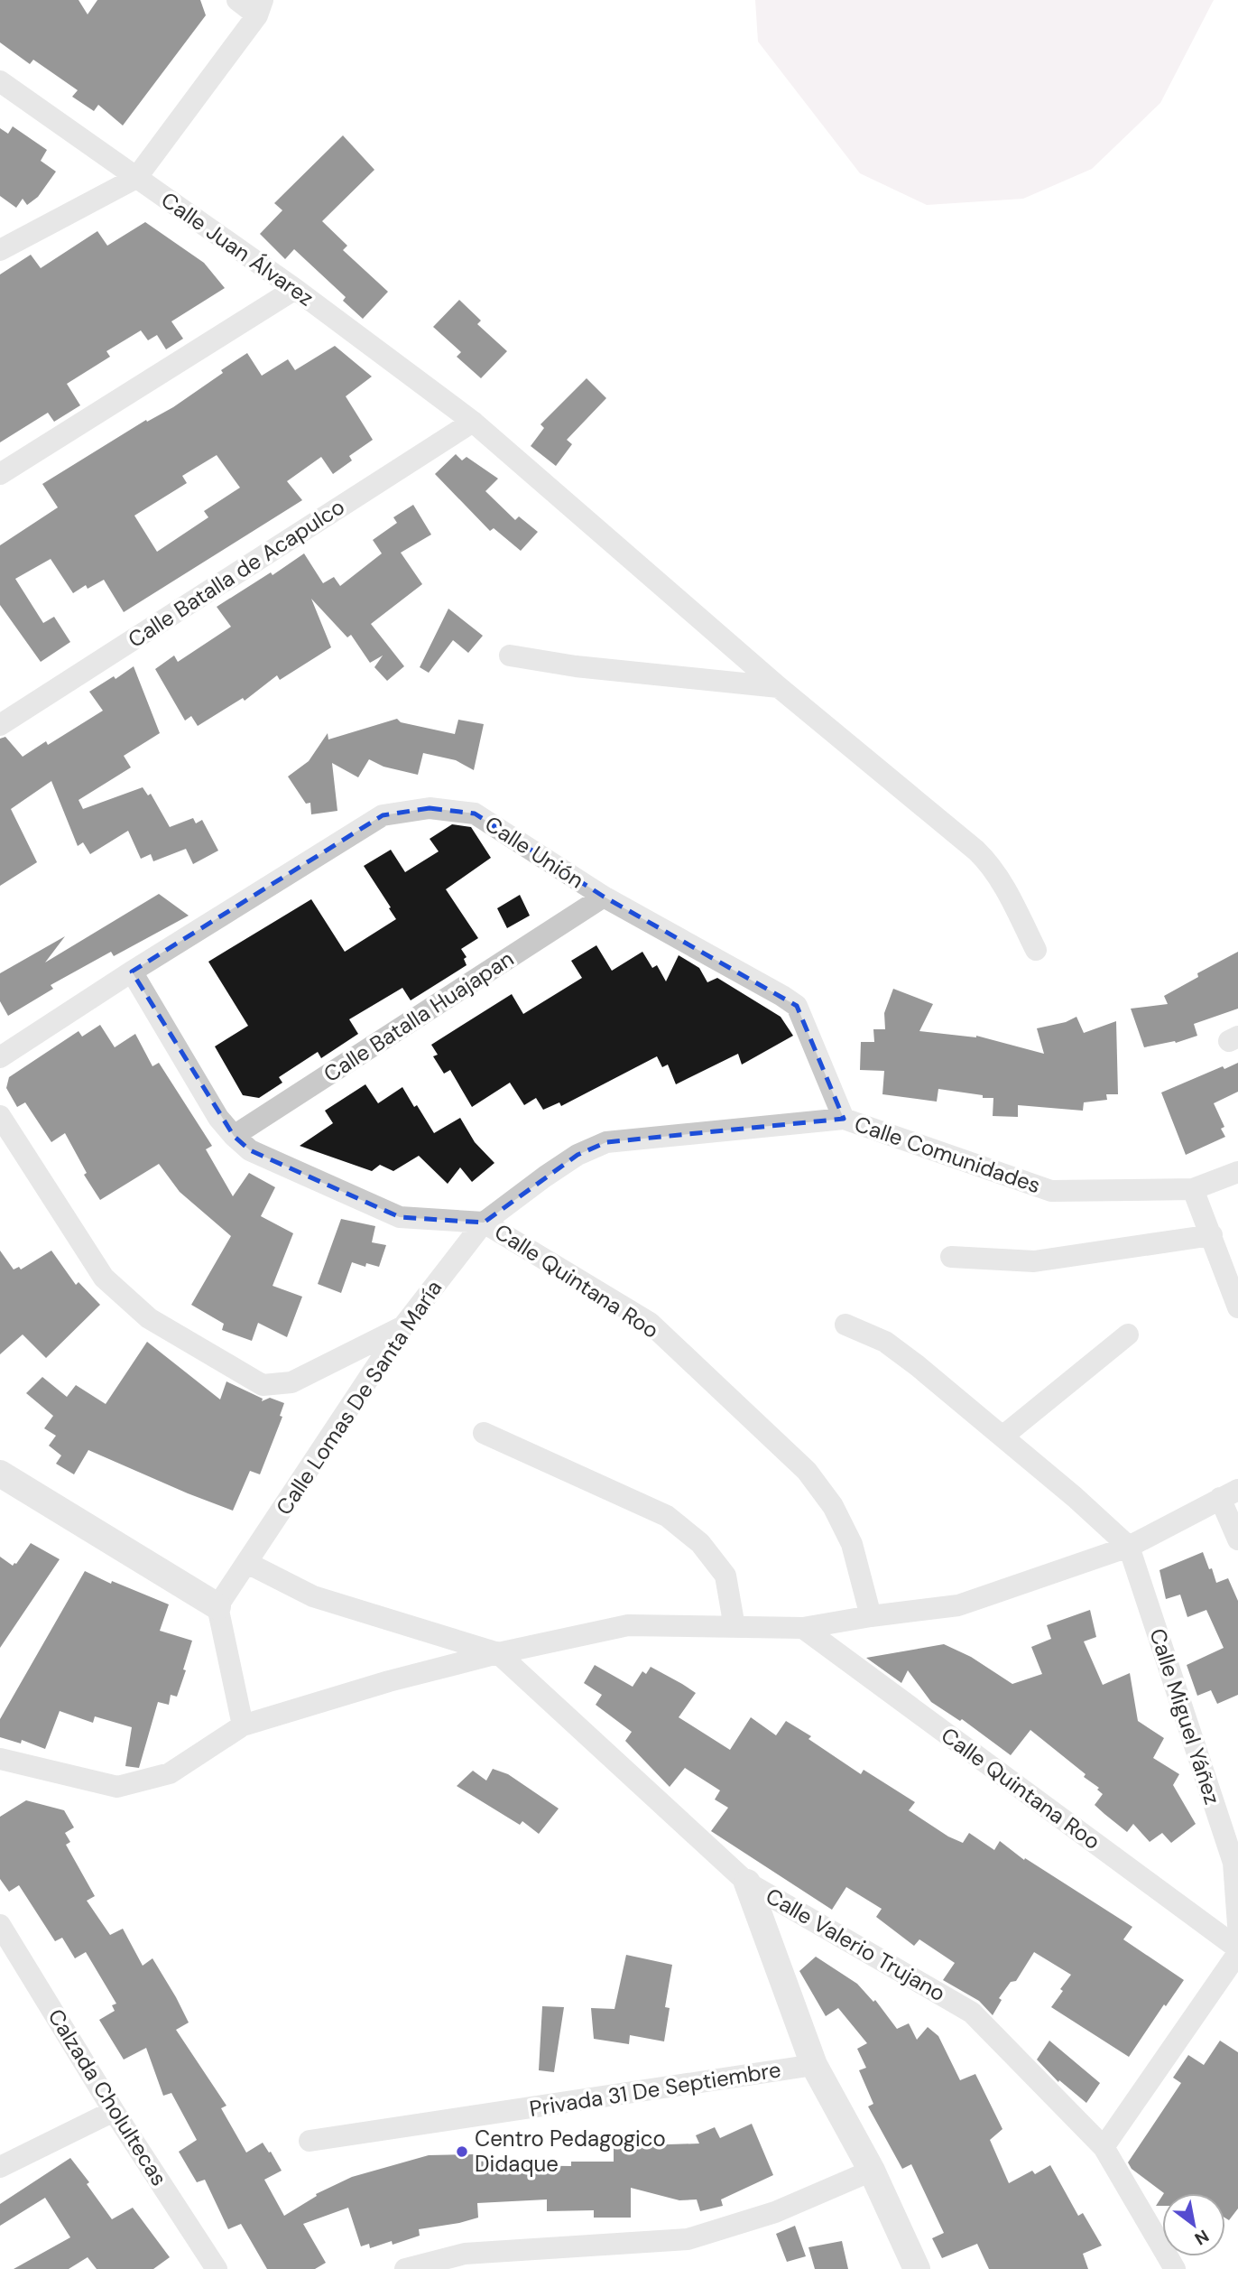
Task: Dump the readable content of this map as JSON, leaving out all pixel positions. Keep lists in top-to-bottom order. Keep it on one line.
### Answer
{"streets":{"street":["Calle Juan Álvarez","Calle Batalla de Acapulco","Calle Unión","Calle Batalla Huajapan","Calle Comunidades","Calle Quintana Roo","Calle Lomas De Santa María","Calle Miguel Yáñez","Calle Valerio Trujano","Privada 31 De Septiembre","Calzada Cholultecas"]},"crossings":[["Calle Juan Álvarez","Calle Batalla de Acapulco"],["Calle Unión","Calle Batalla Huajapan"],["Calle Unión","Calle Comunidades"],["Calle Unión","Calle Quintana Roo"],["Calle Unión","Calle Lomas De Santa María"],["Calle Batalla Huajapan","Calle Quintana Roo"],["Calle Comunidades","Calle Lomas De Santa María"],["Calle Quintana Roo","Calle Lomas De Santa María"]],"places":["Centro Pedagogico Didaque"],"north":"bottom right"}
